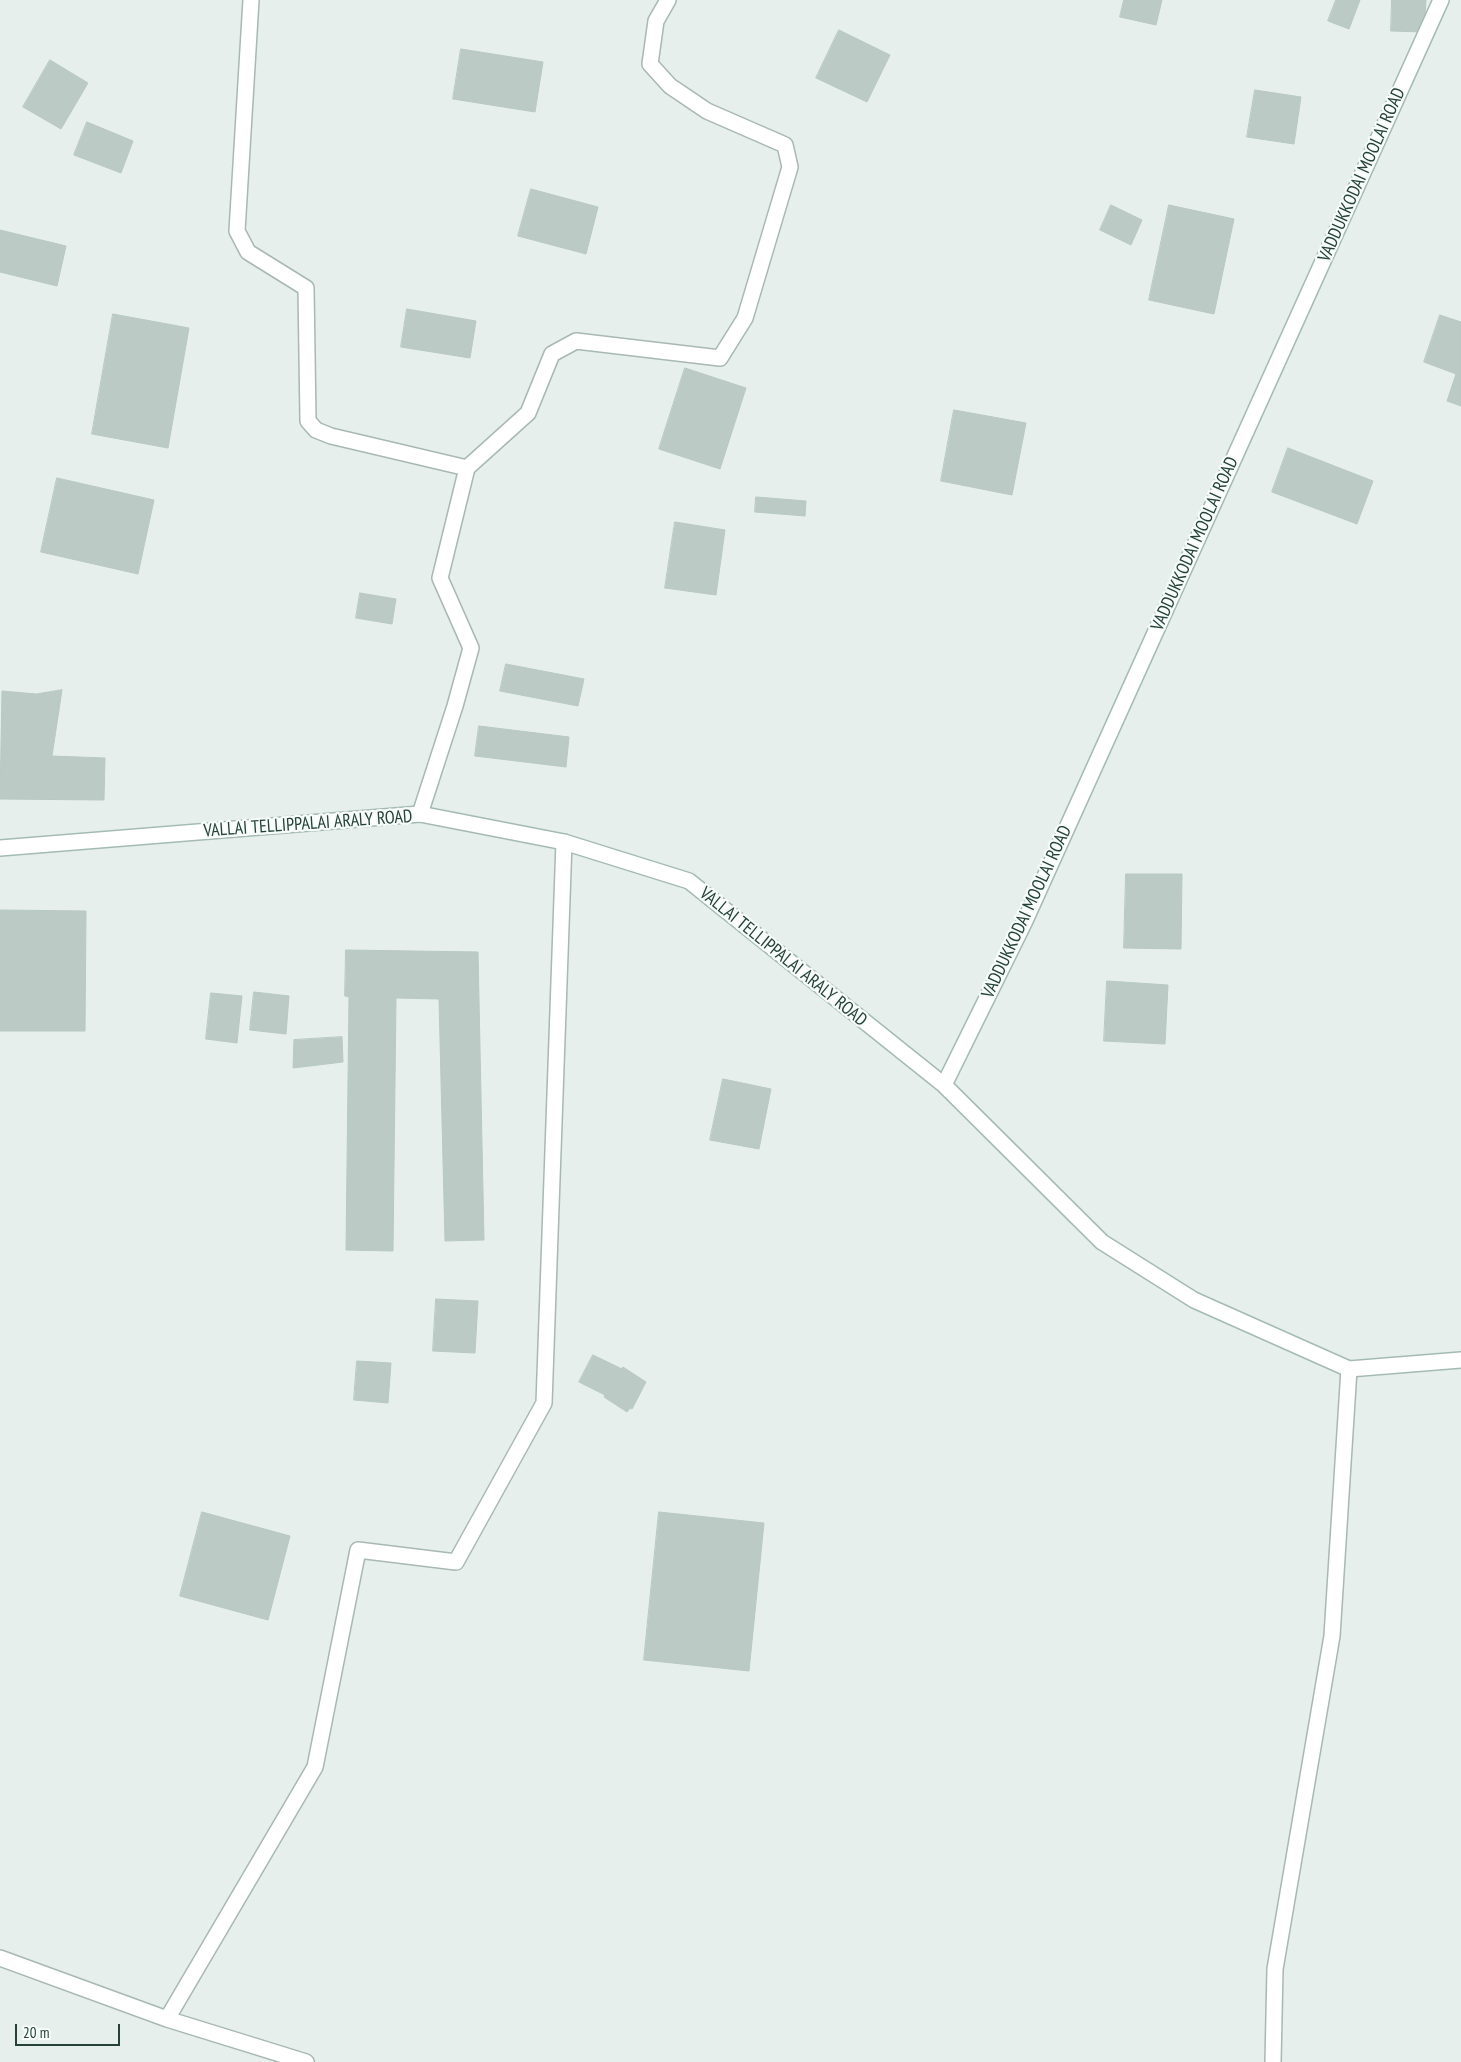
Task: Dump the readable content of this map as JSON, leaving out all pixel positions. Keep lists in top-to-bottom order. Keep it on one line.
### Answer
{"streets":{"street":["VADDUKKODAI MOOLAI ROAD","VALLAI TELLIPPALAI ARALY ROAD"]},"crossings":[["VADDUKKODAI MOOLAI ROAD","VALLAI TELLIPPALAI ARALY ROAD"]],"scale_bar":"20 m"}
